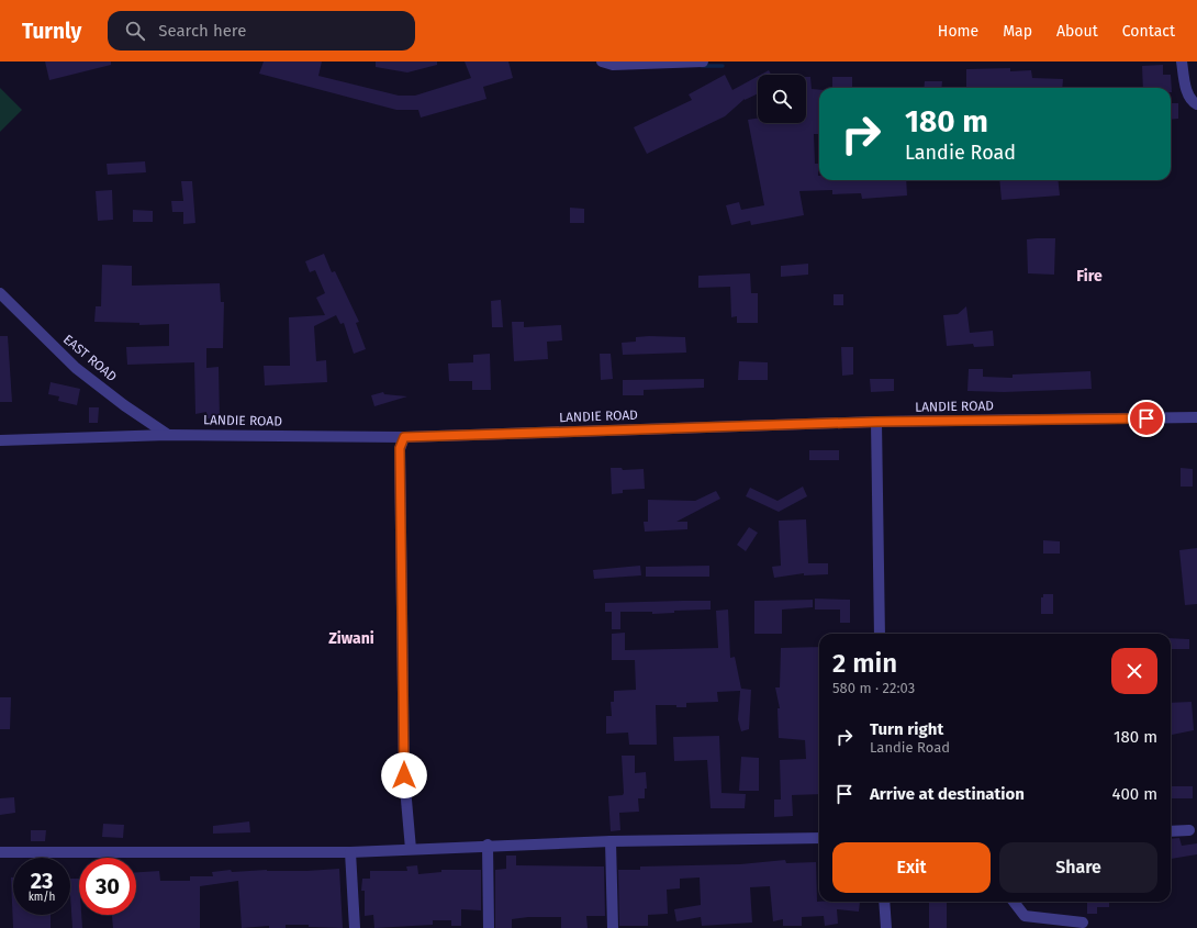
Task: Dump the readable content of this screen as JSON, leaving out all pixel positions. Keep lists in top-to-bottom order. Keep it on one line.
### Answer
{"streets":{"street":["EAST ROAD","LANDIE ROAD"]},"crossings":[["EAST ROAD","LANDIE ROAD"]],"districts":["Fire","Ziwani"],"page":{"header":"Turnly","search":"Search here","nav":["Home","Map","About","Contact"],"turn":["180 m","Landie Road"],"heading":["2 min","580 m · 22:03"],"list":[{"name":"Turn right","note":"Landie Road","value":"180 m"},{"name":"Arrive at destination","value":"400 m"}],"buttons":["Exit","Share"],"speed":"23 km/h","limit":"30"}}
